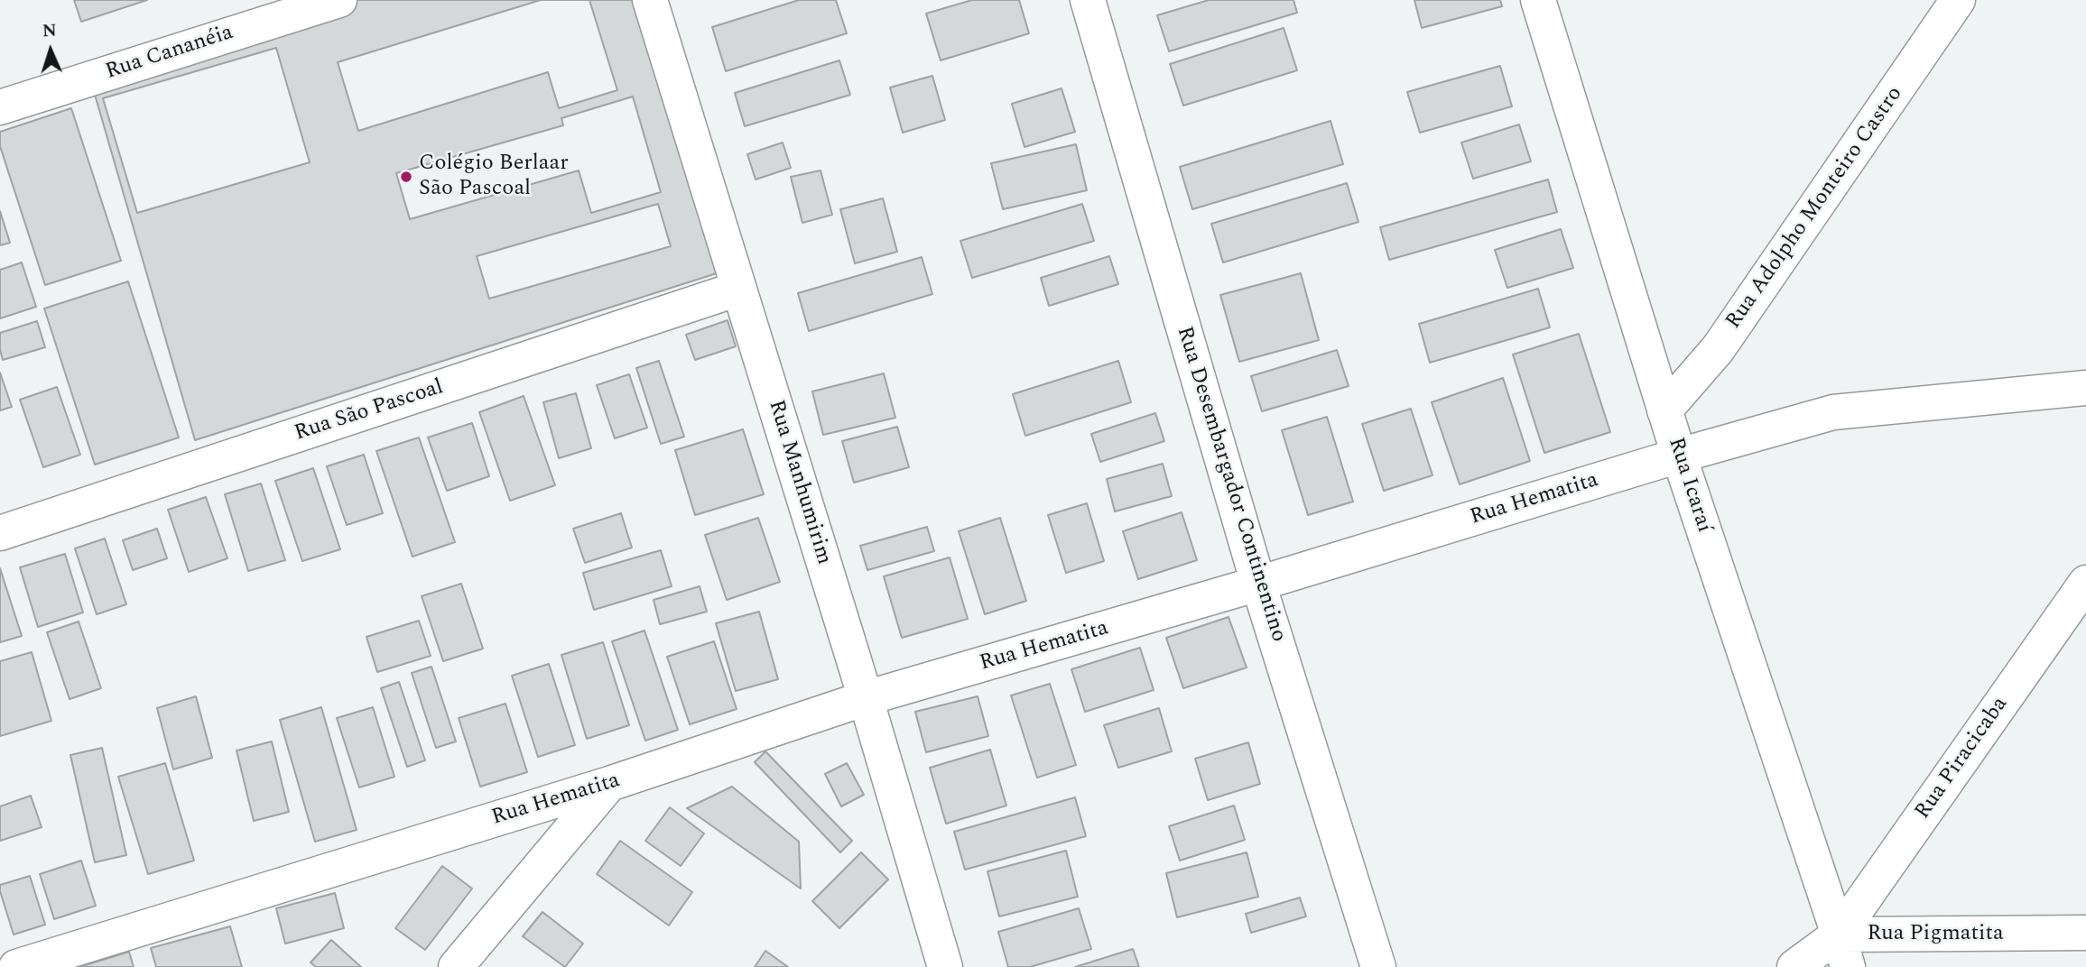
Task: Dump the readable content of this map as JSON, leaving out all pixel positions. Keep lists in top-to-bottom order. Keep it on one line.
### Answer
{"streets":{"street":["Rua Cananéia","Rua Adolpho Monteiro Castro","Rua São Pascoal","Rua Manhumirim","Rua Desembargador Continentino","Rua Icaraí","Rua Hematita","Rua Piracicaba","Rua Pigmatita"]},"crossings":[["Rua Adolpho Monteiro Castro","Rua Icaraí"],["Rua São Pascoal","Rua Manhumirim"],["Rua Manhumirim","Rua Hematita"],["Rua Desembargador Continentino","Rua Hematita"],["Rua Icaraí","Rua Hematita"],["Rua Icaraí","Rua Piracicaba"],["Rua Icaraí","Rua Pigmatita"],["Rua Piracicaba","Rua Pigmatita"]],"places":["Colégio Berlaar São Pascoal"],"north":"top"}
